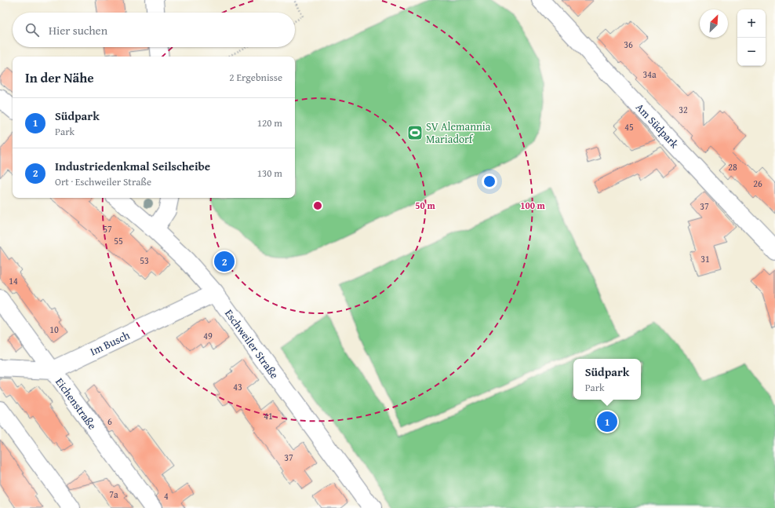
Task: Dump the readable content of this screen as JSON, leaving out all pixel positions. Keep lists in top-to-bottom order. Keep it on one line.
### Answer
{"streets":{"street":["Am Südpark","Im Busch","Eschweiler Straße","Eichenstraße"]},"crossings":[["Im Busch","Eschweiler Straße"],["Im Busch","Eichenstraße"]],"places":{"sports":["SV Alemannia Mariadorf"]},"house_numbers":["36","34a","32","45","28","26","37","57","55","31","53","14","10","49","43","41","6","37","7a","4"],"north":"top right","page":{"map_buttons":["+","−"],"search":"Hier suchen","heading":["In der Nähe","2 Ergebnisse"],"list":[{"mark":"1","name":"Südpark","note":"Park","value":"120 m"},{"mark":"2","name":"Industriedenkmal Seilscheibe","note":"Ort · Eschweiler Straße","value":"130 m"}],"pins":["2","1"],"popup":["Südpark","Park"]},"rings":["50 m","100 m"]}
